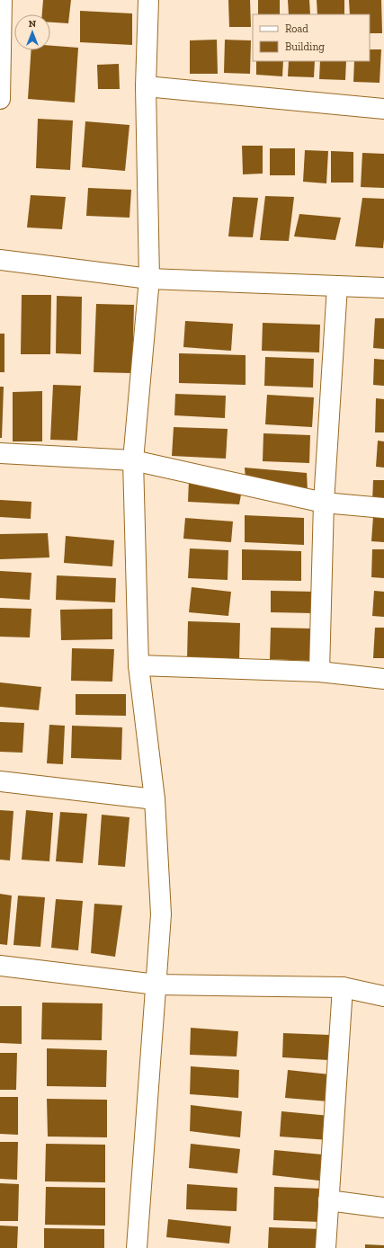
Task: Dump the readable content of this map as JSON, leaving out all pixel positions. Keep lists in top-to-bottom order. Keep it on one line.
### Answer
{"legend":["Road","Building"],"north":"top"}
